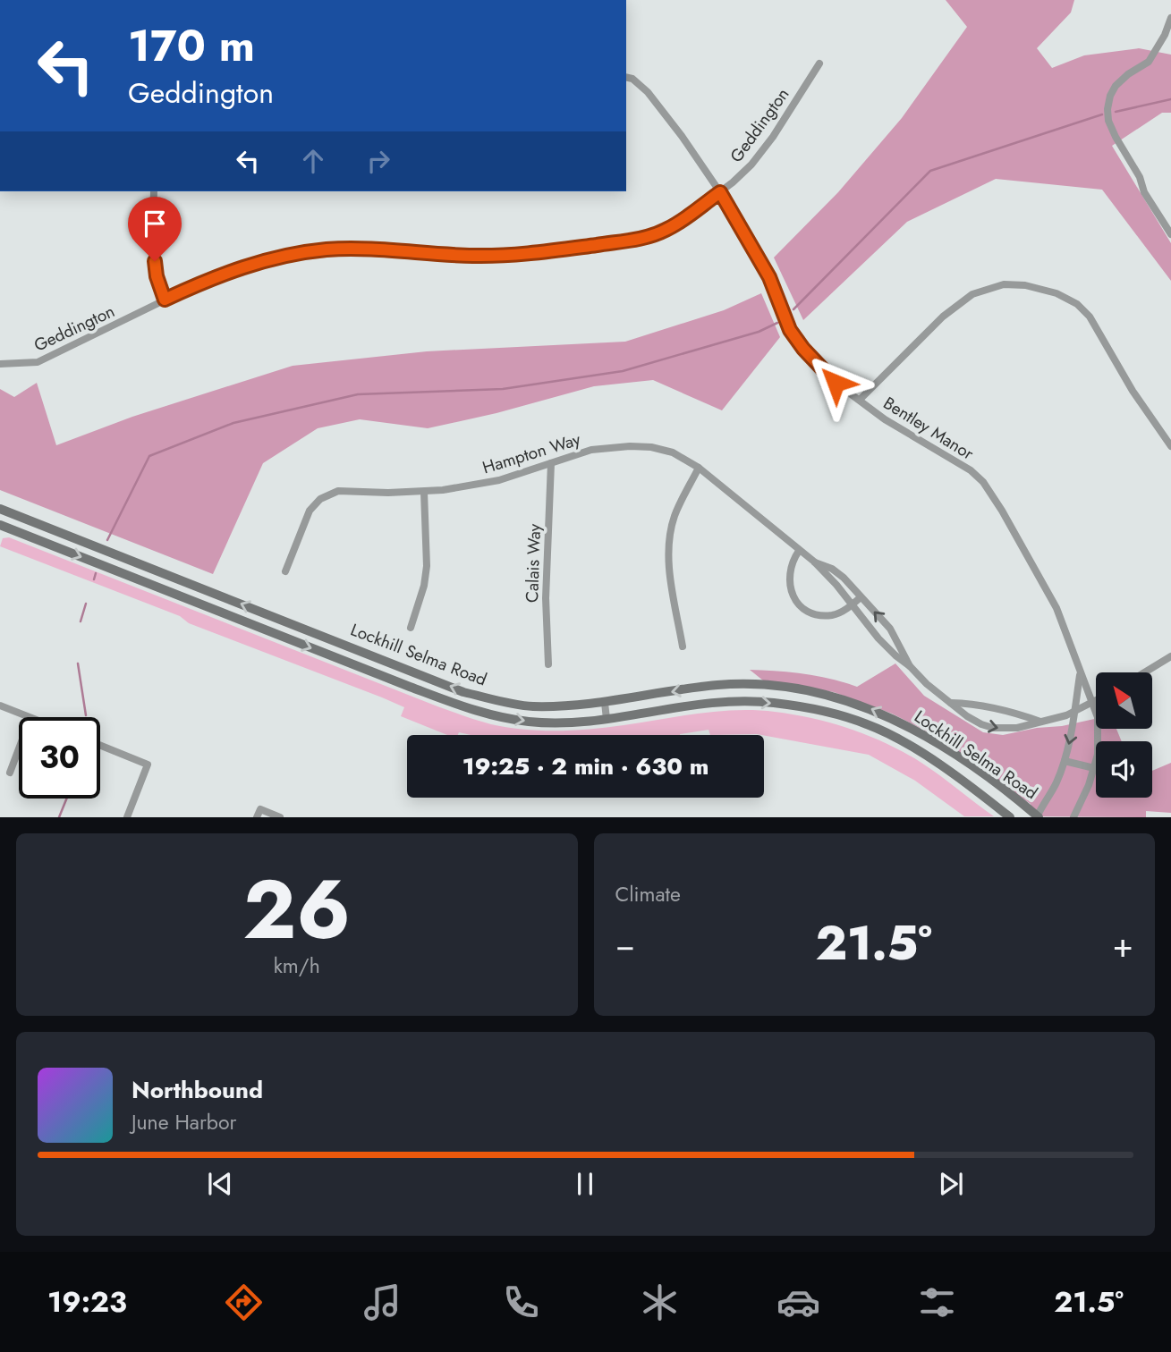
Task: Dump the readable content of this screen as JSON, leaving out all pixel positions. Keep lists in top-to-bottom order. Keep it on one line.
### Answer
{"streets":{"main road":["Lockhill Selma Road"],"street":["Geddington","Bentley Manor","Hampton Way","Calais Way"]},"crossings":[["Geddington","Bentley Manor"],["Bentley Manor","Hampton Way"],["Bentley Manor","Lockhill Selma Road"],["Hampton Way","Calais Way"]],"north":"top left","page":{"turn":["170 m","Geddington"],"limit":"30","trip":"19:25 · 2 min · 630 m","tile":[["26","km/h"],"Climate"],"heat":["−","21.5°","+"],"song":["Northbound","June Harbor"],"tabs":["19:23","21.5°"]}}
